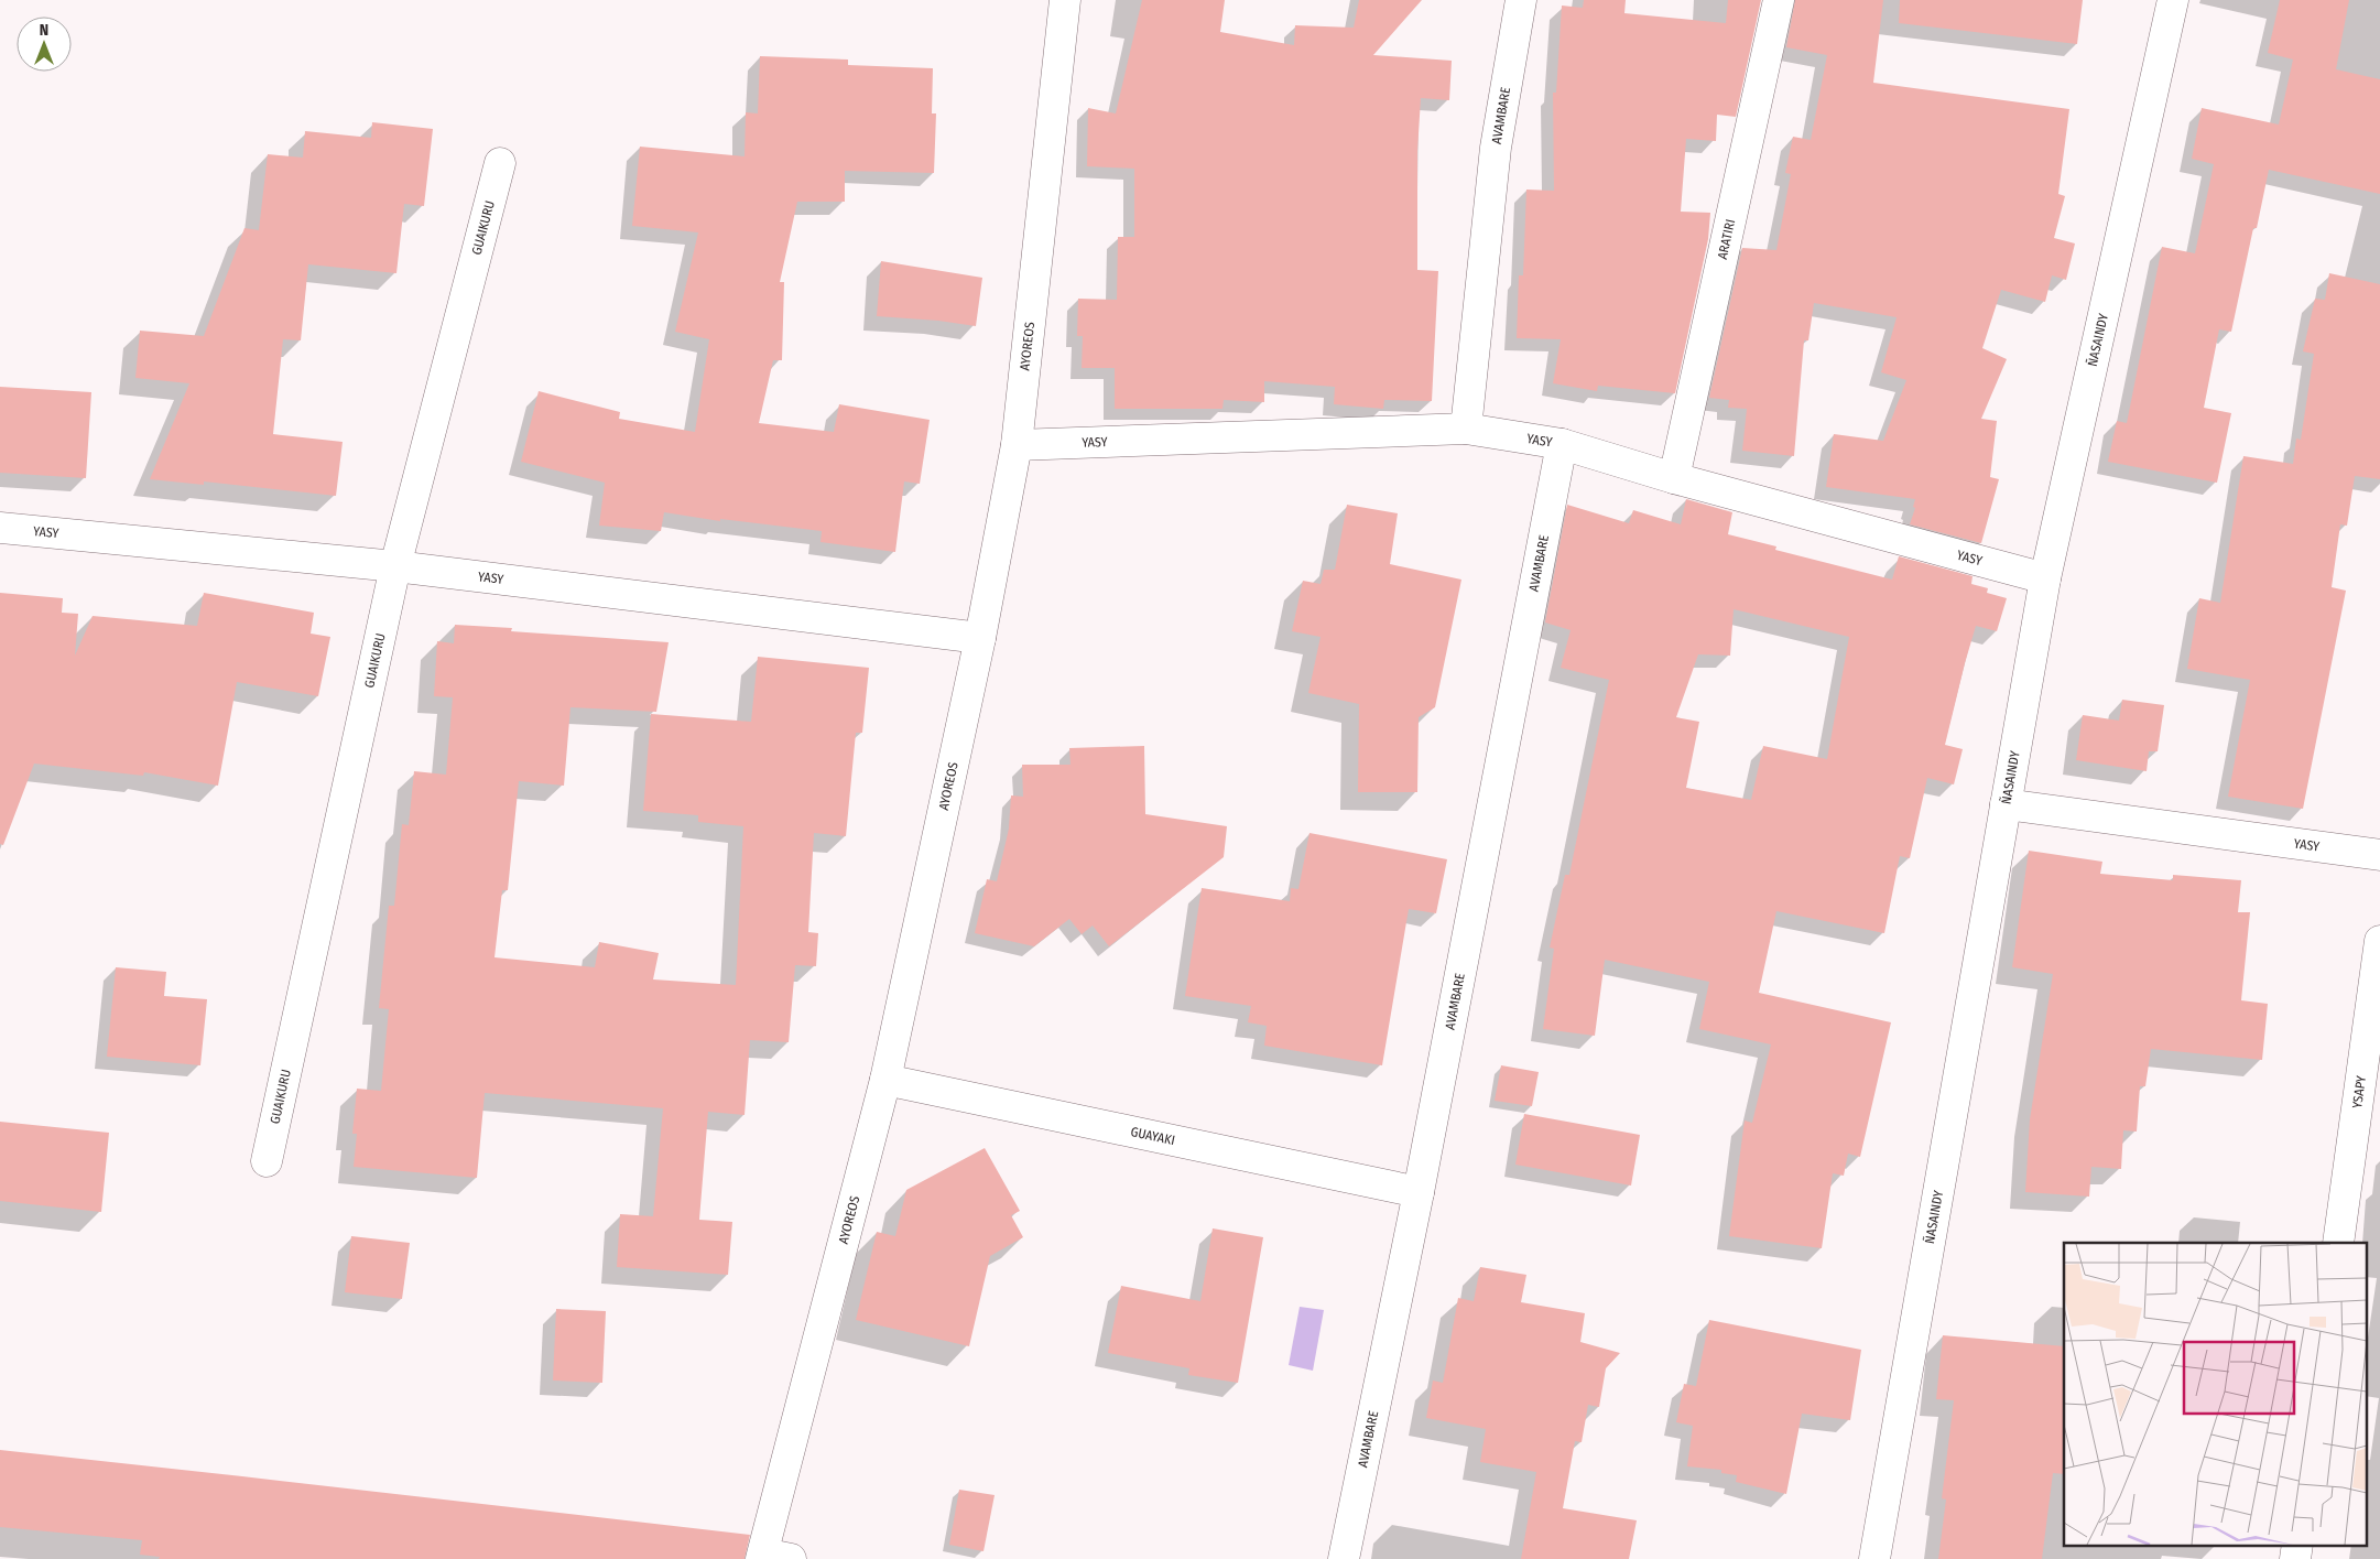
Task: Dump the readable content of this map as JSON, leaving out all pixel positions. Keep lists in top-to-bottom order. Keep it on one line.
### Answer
{"streets":{"street":["AVAMBARE","GUAIKURU","ARATIRI","ÑASAINDY","AYOREOS","YASY","YSAPY","GUAYAKI"]},"crossings":[["AVAMBARE","YASY"],["AVAMBARE","GUAYAKI"],["GUAIKURU","YASY"],["ARATIRI","YASY"],["ÑASAINDY","YASY"],["AYOREOS","YASY"],["AYOREOS","GUAYAKI"]],"north":"top"}
